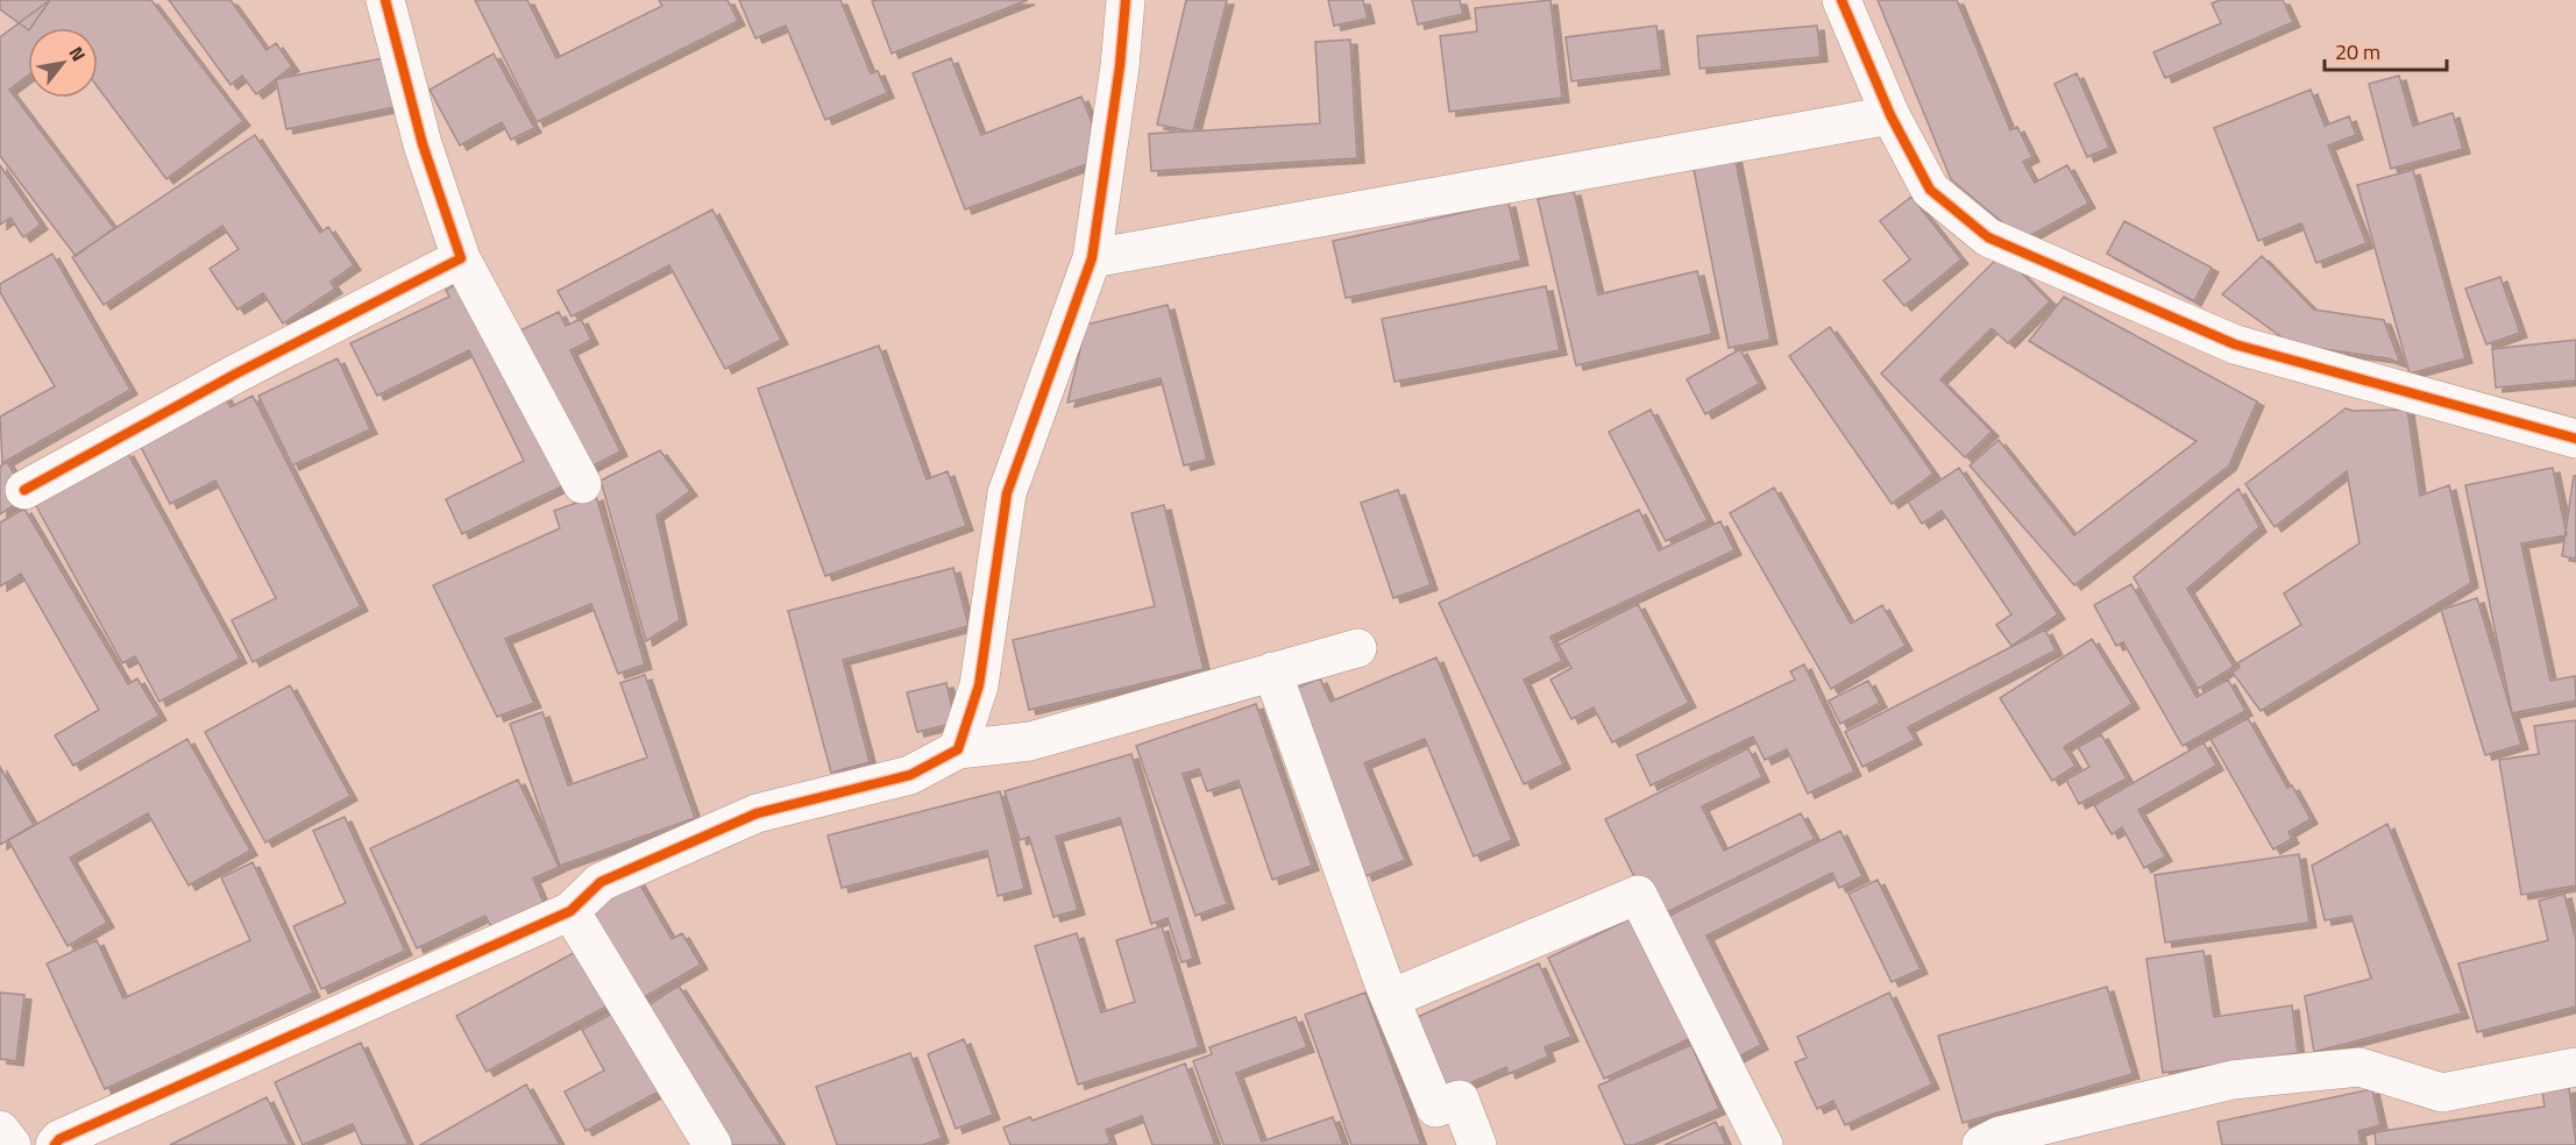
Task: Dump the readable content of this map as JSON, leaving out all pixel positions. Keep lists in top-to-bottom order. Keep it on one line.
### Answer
{"scale_bar":"20 m","north":"top right"}
